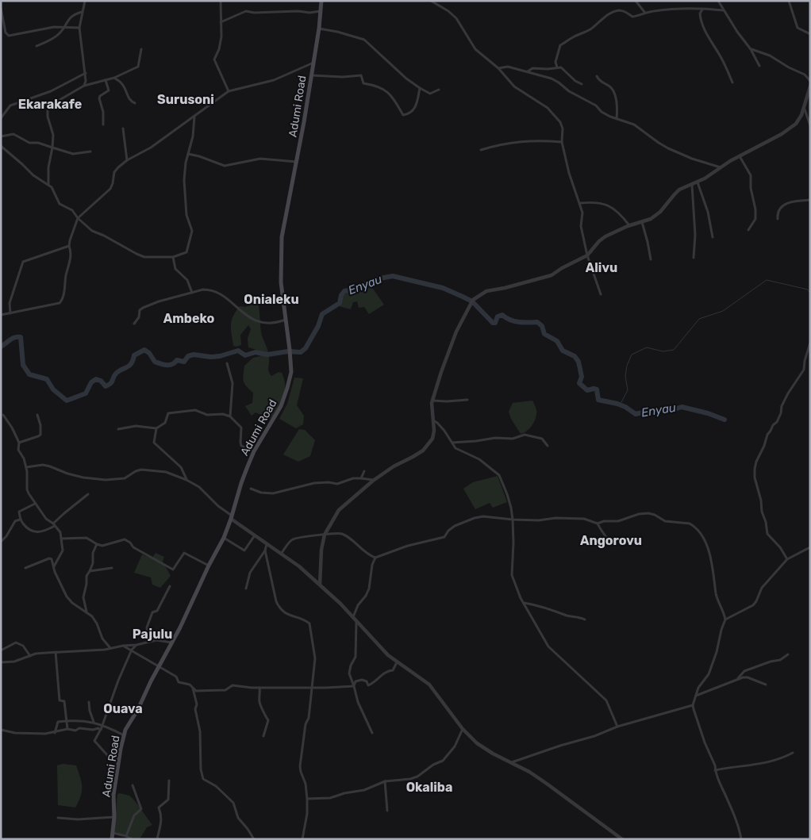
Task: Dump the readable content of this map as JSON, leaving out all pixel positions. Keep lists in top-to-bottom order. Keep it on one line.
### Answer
{"streets":{"main road":["Adumi Road"]},"districts":["Surusoni","Ekarakafe","Alivu","Onialeku","Ambeko","Angorovu","Pajulu","Ouava","Okaliba"],"water":["Enyau"]}
